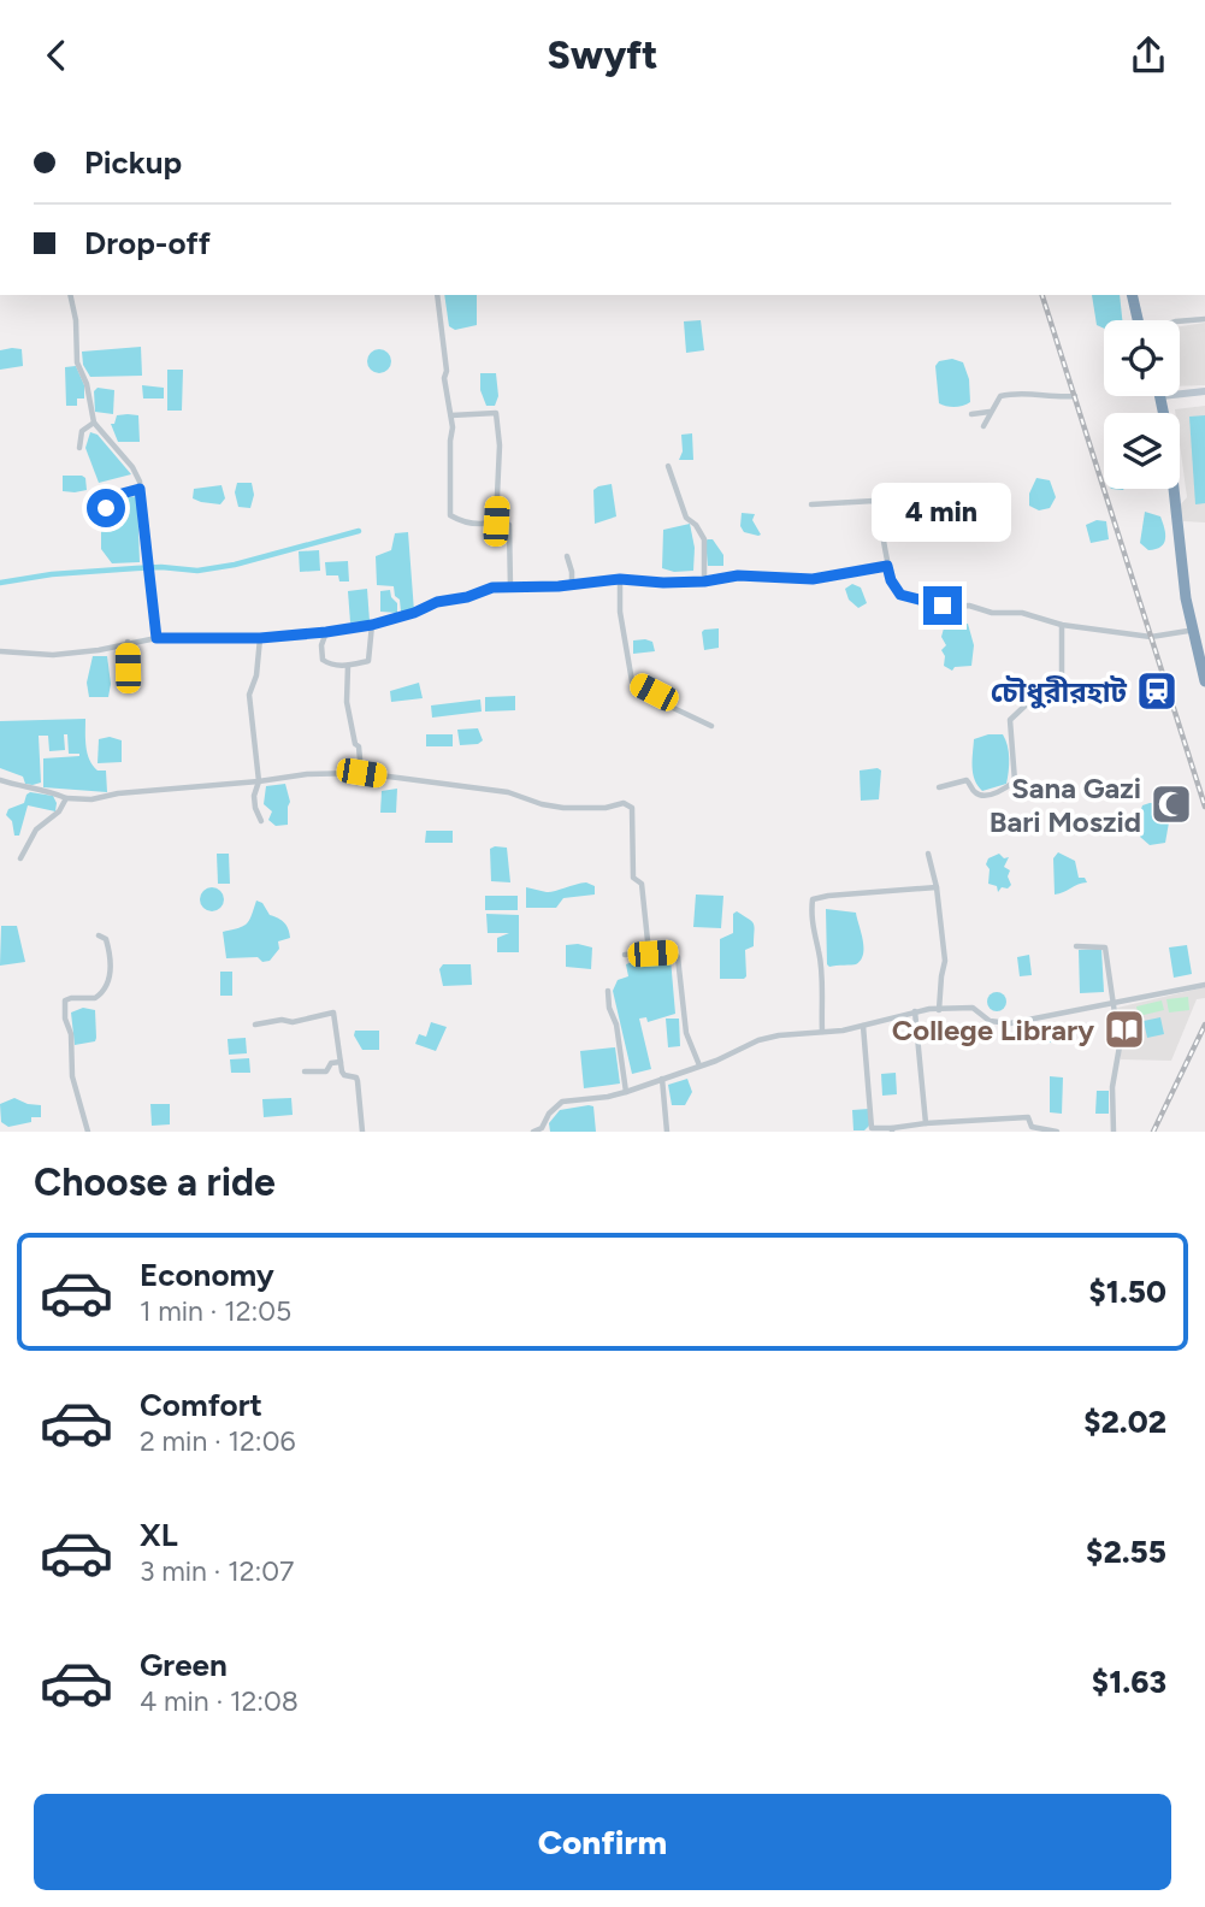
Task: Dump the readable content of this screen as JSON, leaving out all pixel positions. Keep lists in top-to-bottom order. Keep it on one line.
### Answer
{"places":{"station":["চৌধুরীরহাট"],"mosque":["Sana Gazi Bari Moszid"],"library":["College Library"]},"page":{"header":"Swyft","banner":["Pickup","Drop-off"],"bubble":"4 min","heading":"Choose a ride","list":[{"name":"Economy","note":"1 min · 12:05","value":"$1.50"},{"name":"Comfort","note":"2 min · 12:06","value":"$2.02"},{"name":"XL","note":"3 min · 12:07","value":"$2.55"},{"name":"Green","note":"4 min · 12:08","value":"$1.63"}],"buttons":"Confirm"}}
